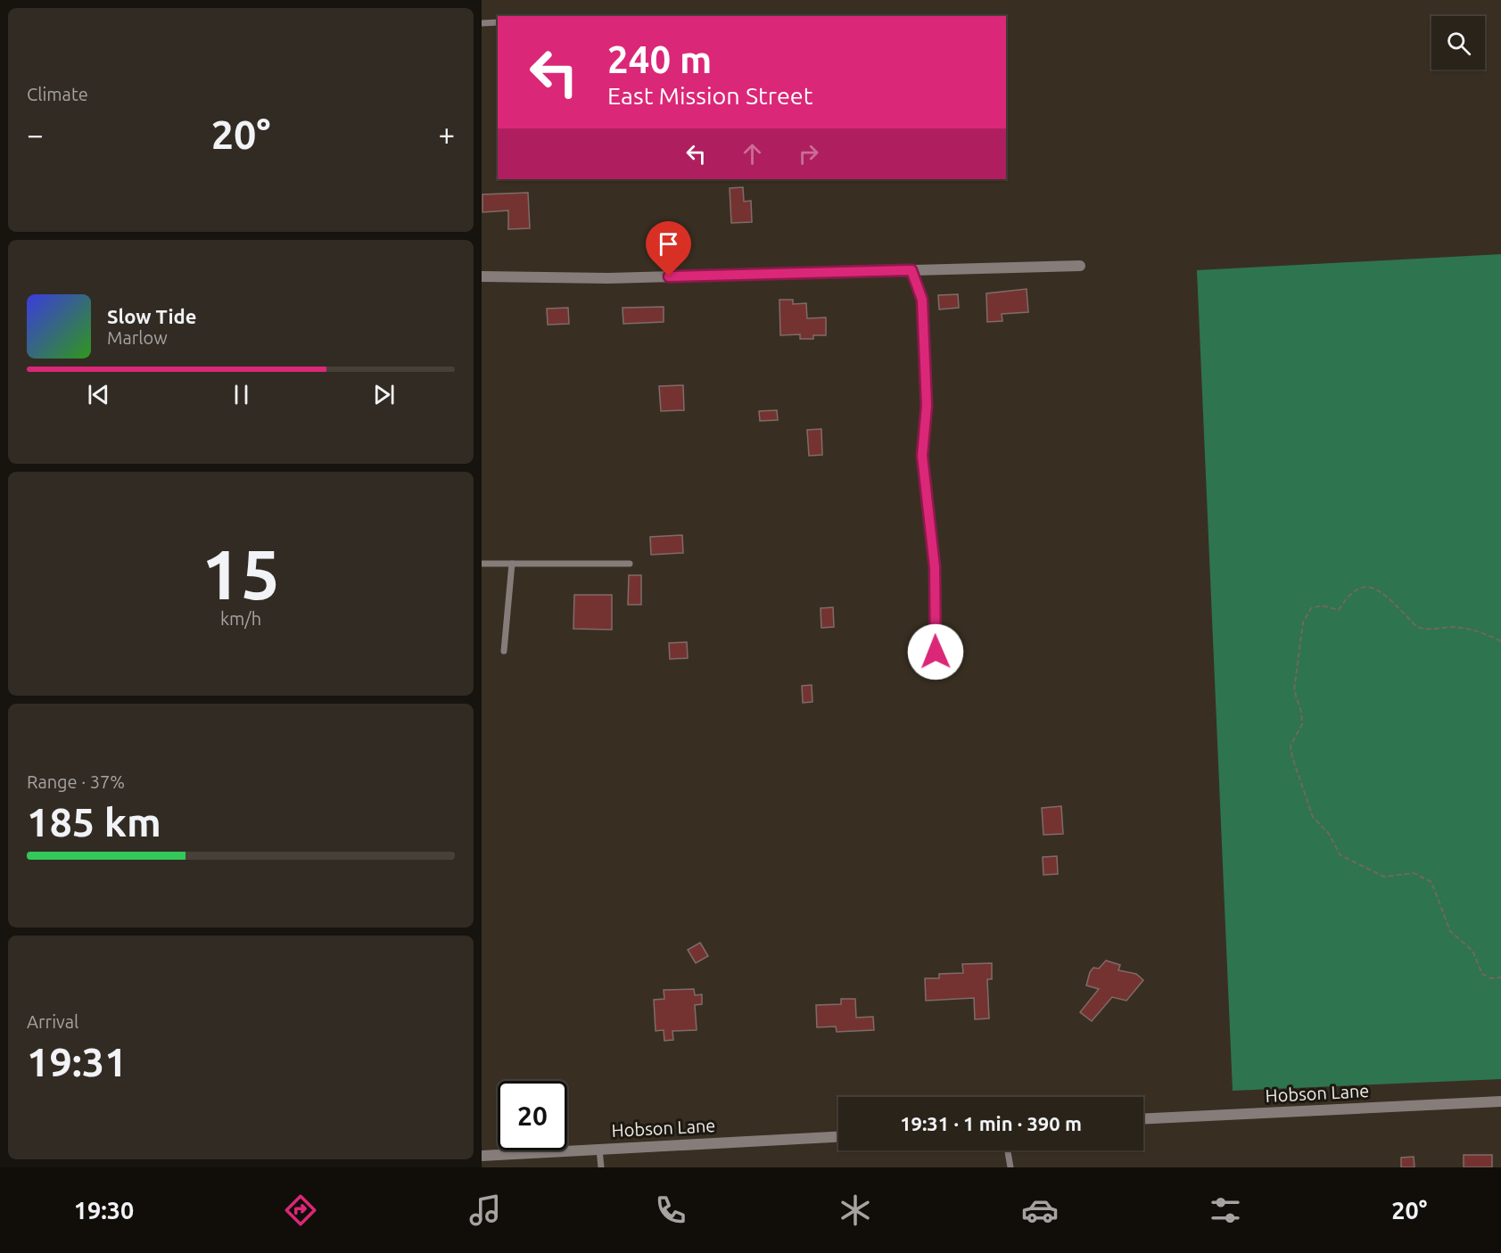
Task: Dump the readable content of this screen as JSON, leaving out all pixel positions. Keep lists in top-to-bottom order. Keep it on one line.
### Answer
{"streets":{"street":["Hobson Lane"]},"page":{"tile":["Climate",["15","km/h"],["Range · 37%","185 km"],["Arrival","19:31"]],"turn":["240 m","East Mission Street"],"heat":["−","20°","+"],"song":["Slow Tide","Marlow"],"limit":"20","trip":"19:31 · 1 min · 390 m","tabs":["19:30","20°"]}}
